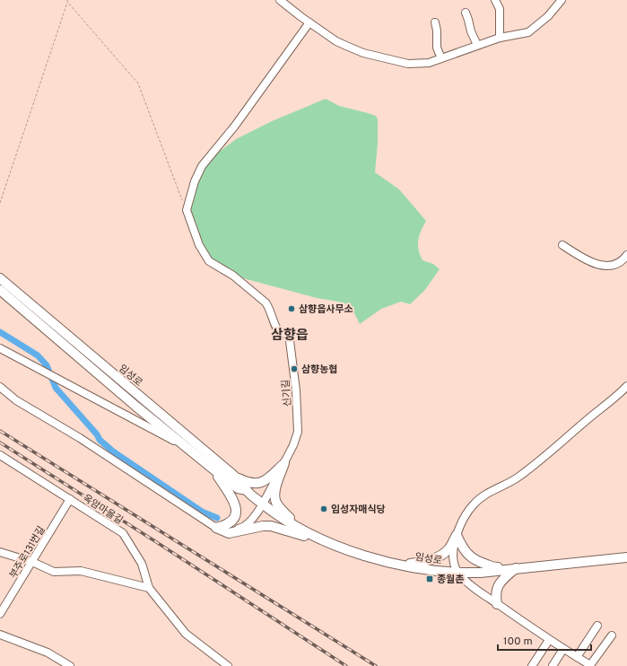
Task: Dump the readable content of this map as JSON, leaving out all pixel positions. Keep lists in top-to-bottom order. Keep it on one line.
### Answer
{"streets":{"main road":["임성로"],"street":["신기길","옥암마을길","부주로131번길"]},"crossings":[["임성로","신기길"],["옥암마을길","부주로131번길"]],"districts":["삼향읍"],"places":{"other":["삼향읍사무소","삼향농협","임성자매식당"],"transit":["종월촌"]},"scale_bar":"100 m"}
